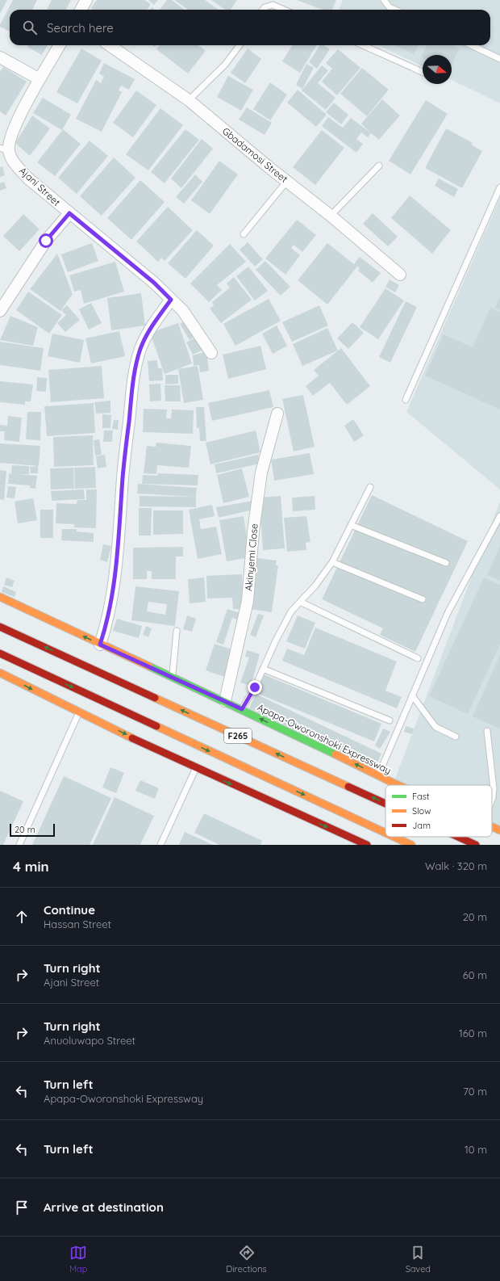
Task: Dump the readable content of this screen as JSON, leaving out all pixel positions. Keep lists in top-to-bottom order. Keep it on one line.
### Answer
{"streets":{"main road":["F265","Apapa-Oworonshoki Expressway"],"street":["Gbadamosi Street","Ajani Street","Akinyemi Close"]},"crossings":[["Akinyemi Close","Apapa-Oworonshoki Expressway"]],"legend":["Fast","Slow","Jam"],"scale_bar":"20 m","north":"right","page":{"search":"Search here","scale":"20 m","heading":["4 min","Walk · 320 m"],"list":[["Continue","Hassan Street","20 m"],["Turn right","Ajani Street","60 m"],["Turn right","Anuoluwapo Street","160 m"],["Turn left","Apapa-Oworonshoki Expressway","70 m"],["Turn left","10 m"],"Arrive at destination"],"nav":["Map","Directions","Saved"]}}
